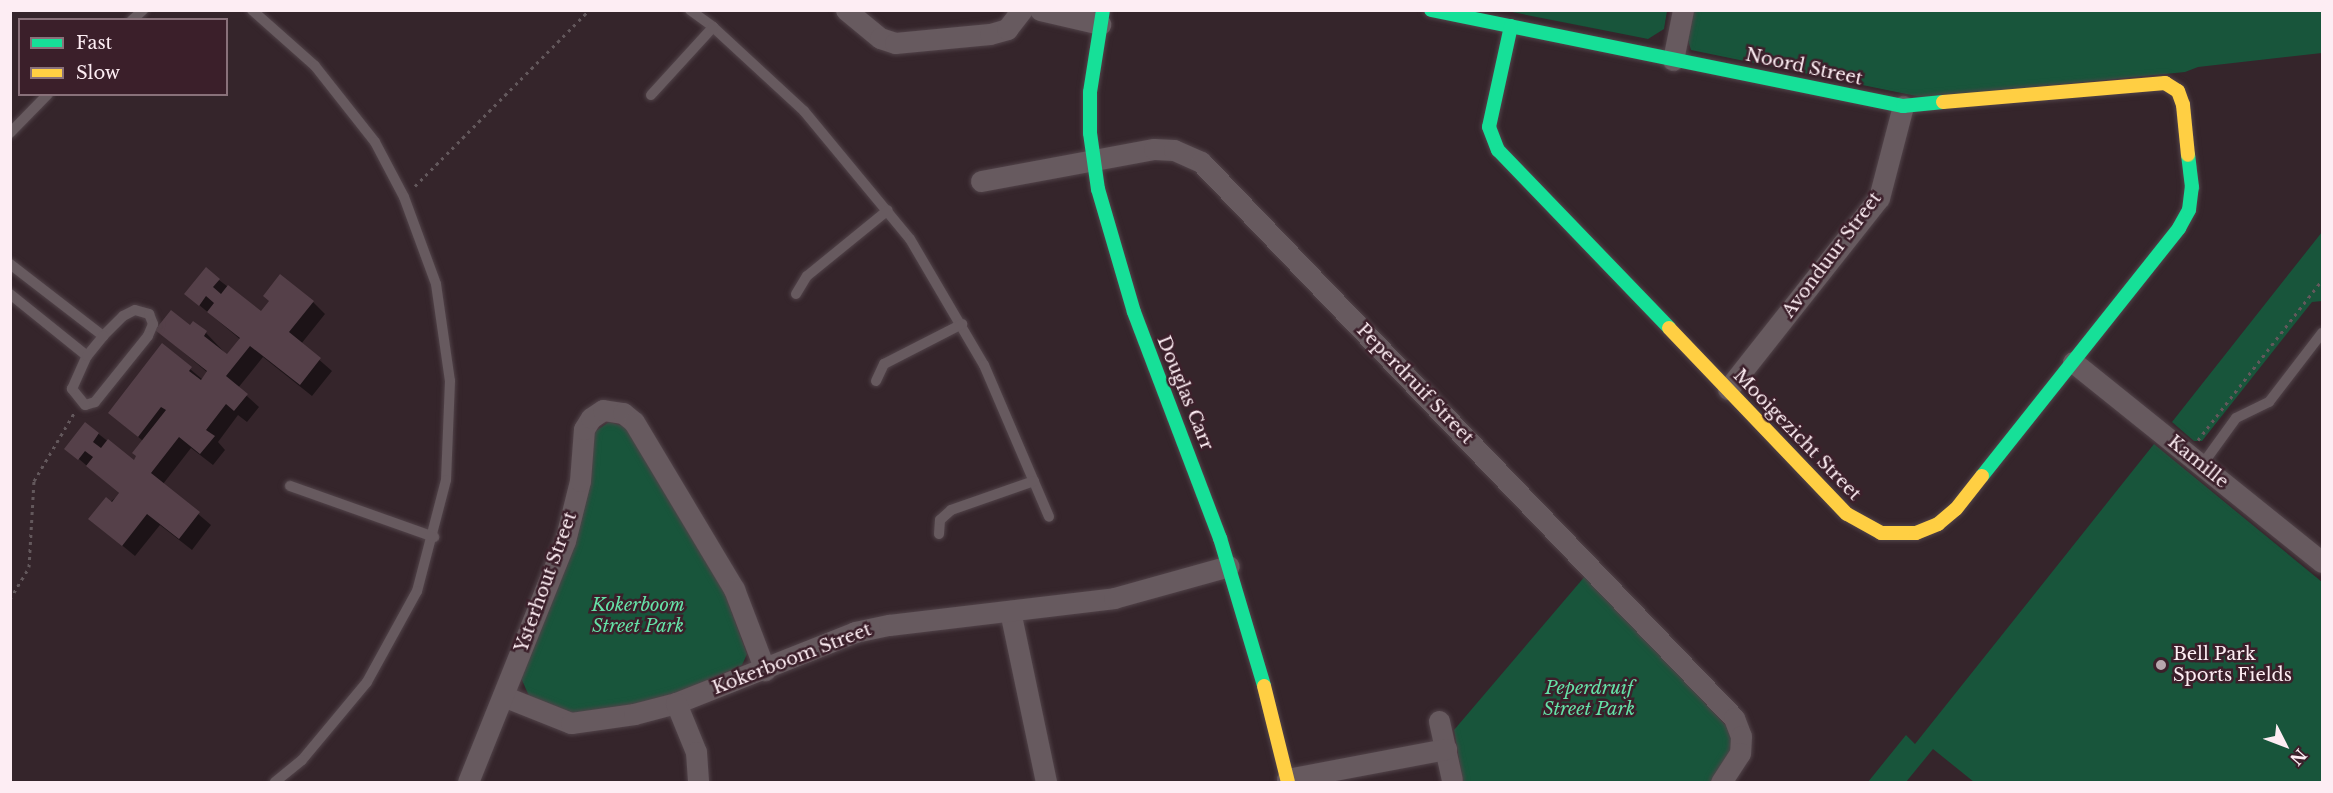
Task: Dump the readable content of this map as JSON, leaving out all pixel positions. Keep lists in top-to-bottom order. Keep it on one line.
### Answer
{"streets":{"street":["Noord Street","Avonduur Street","Peperdruif Street","Douglas Carr","Mooigezicht Street","Kamille","Ysterhout Street","Kokerboom Street"]},"crossings":[["Noord Street","Avonduur Street"],["Noord Street","Mooigezicht Street"],["Avonduur Street","Mooigezicht Street"],["Peperdruif Street","Douglas Carr"],["Douglas Carr","Kokerboom Street"],["Mooigezicht Street","Kamille"],["Ysterhout Street","Kokerboom Street"]],"parks":["Kokerboom Street Park","Peperdruif Street Park"],"places":["Bell Park Sports Fields"],"legend":["Fast","Slow"],"north":"bottom right"}
